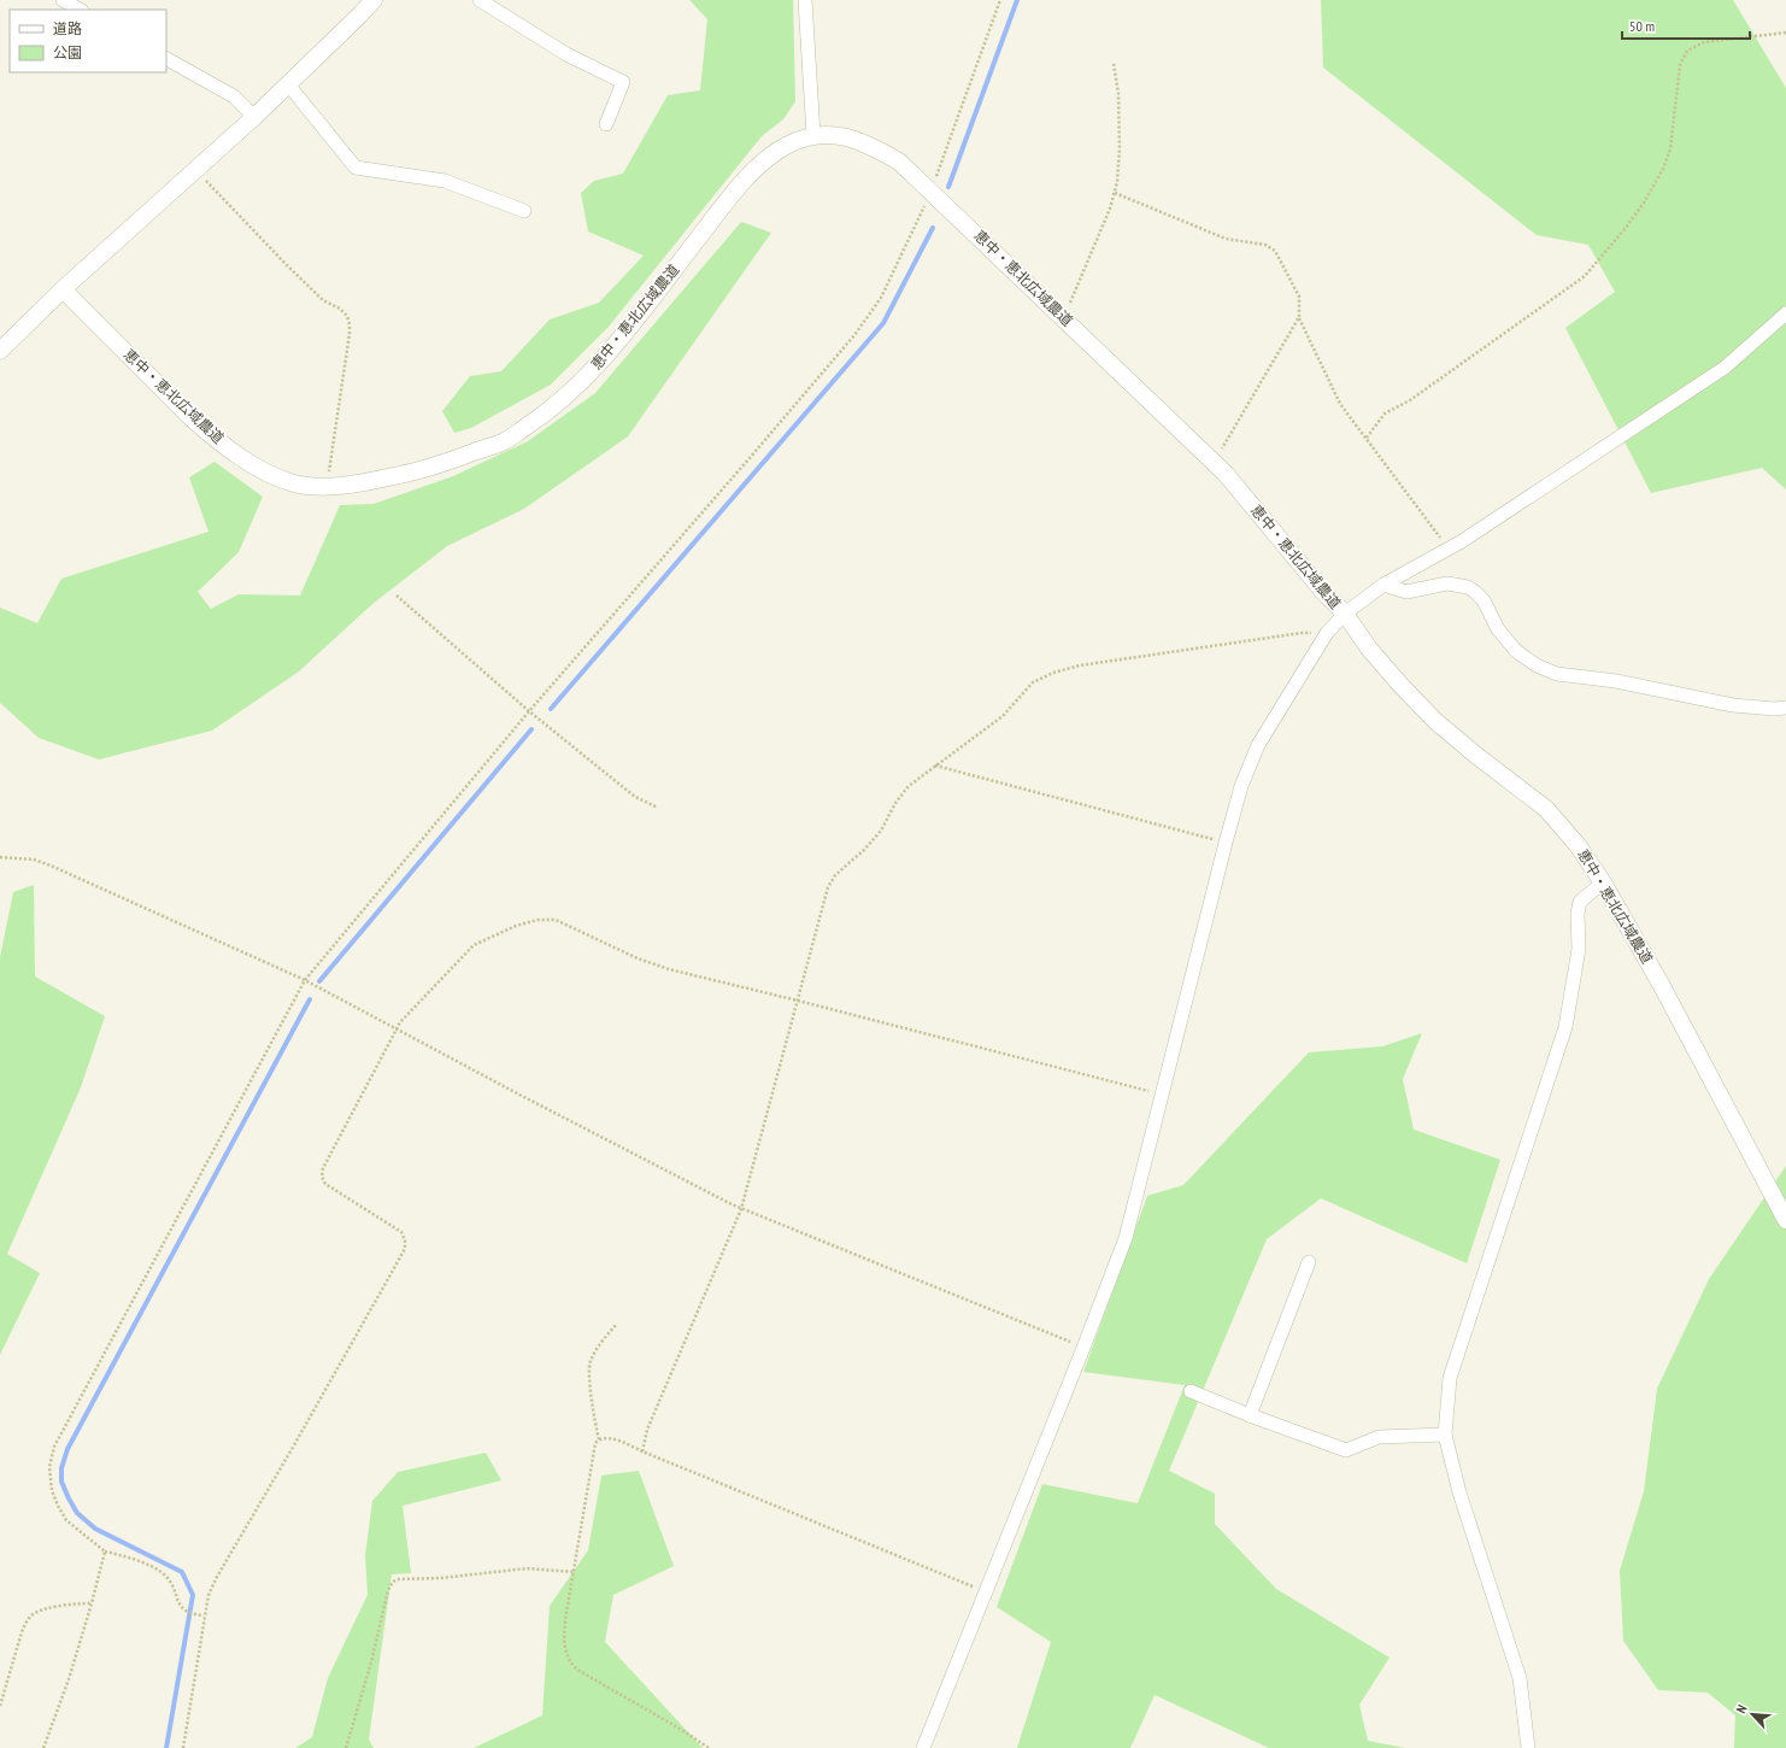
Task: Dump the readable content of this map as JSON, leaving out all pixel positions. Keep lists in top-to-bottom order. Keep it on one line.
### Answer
{"streets":{"street":["恵中・恵北広域農道"]},"legend":["道路","公園"],"scale_bar":"50 m","north":"top left"}
